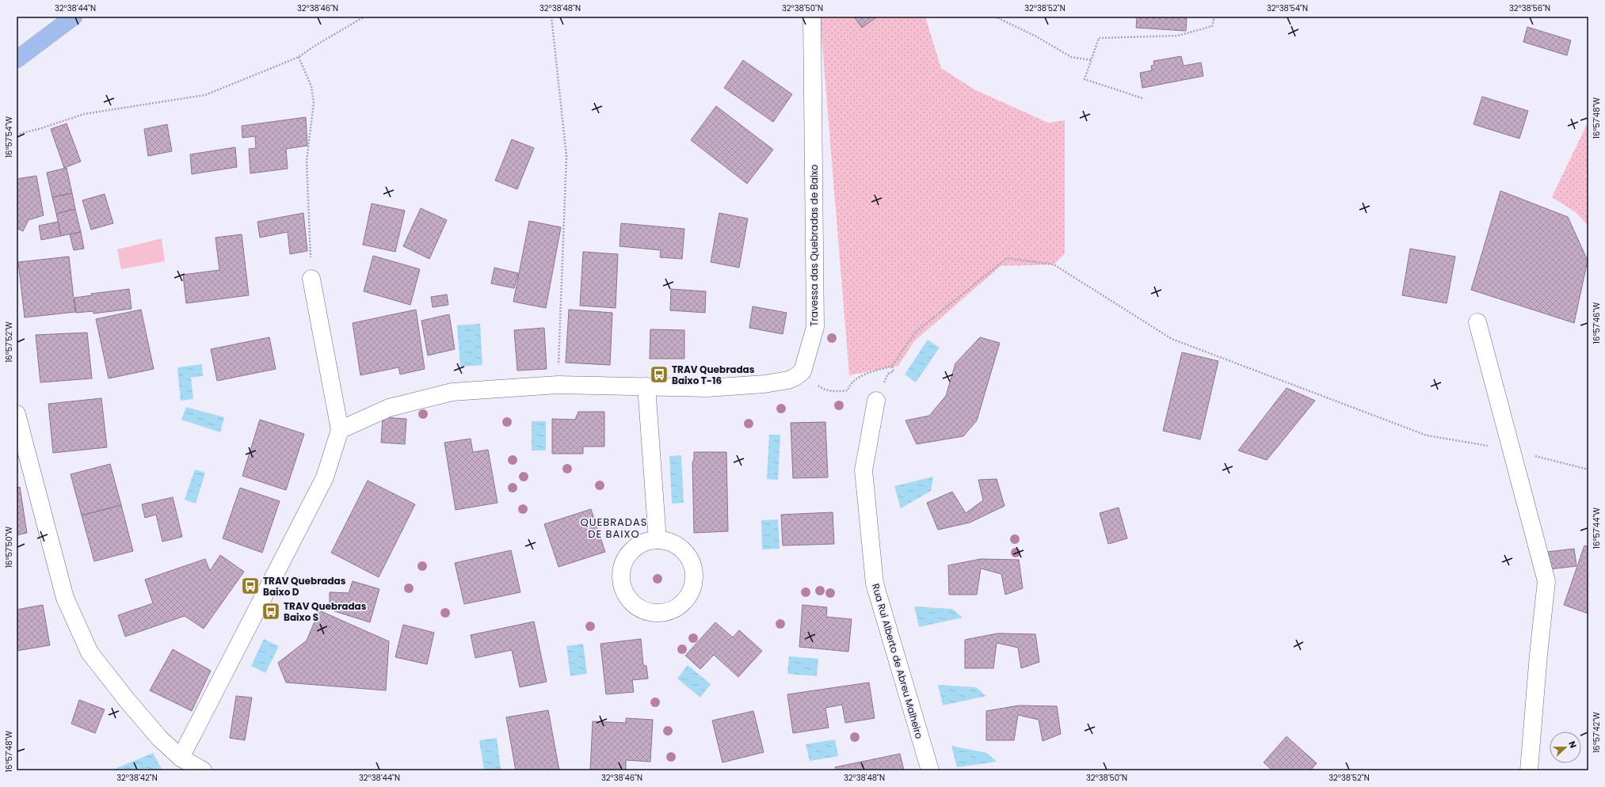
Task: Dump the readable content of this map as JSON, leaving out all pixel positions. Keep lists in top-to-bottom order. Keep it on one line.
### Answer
{"streets":{"street":["Travessa das Quebradas de Baixo","Rua Rui Alberto de Abreu Malheiro"]},"districts":["QUEBRADAS DE BAIXO"],"places":{"bus stop":["TRAV Quebradas Baixo T-16","TRAV Quebradas Baixo D","TRAV Quebradas Baixo S"]},"north":"right","coordinates":["32°38'44\"N","32°38'46\"N","32°38'48\"N","32°38'50\"N","32°38'52\"N","32°38'54\"N","32°38'56\"N","16°57'48\"W","16°57'54\"W","16°57'46\"W","16°57'52\"W","16°57'44\"W","16°57'50\"W","16°57'42\"W","32°38'42\"N"]}
